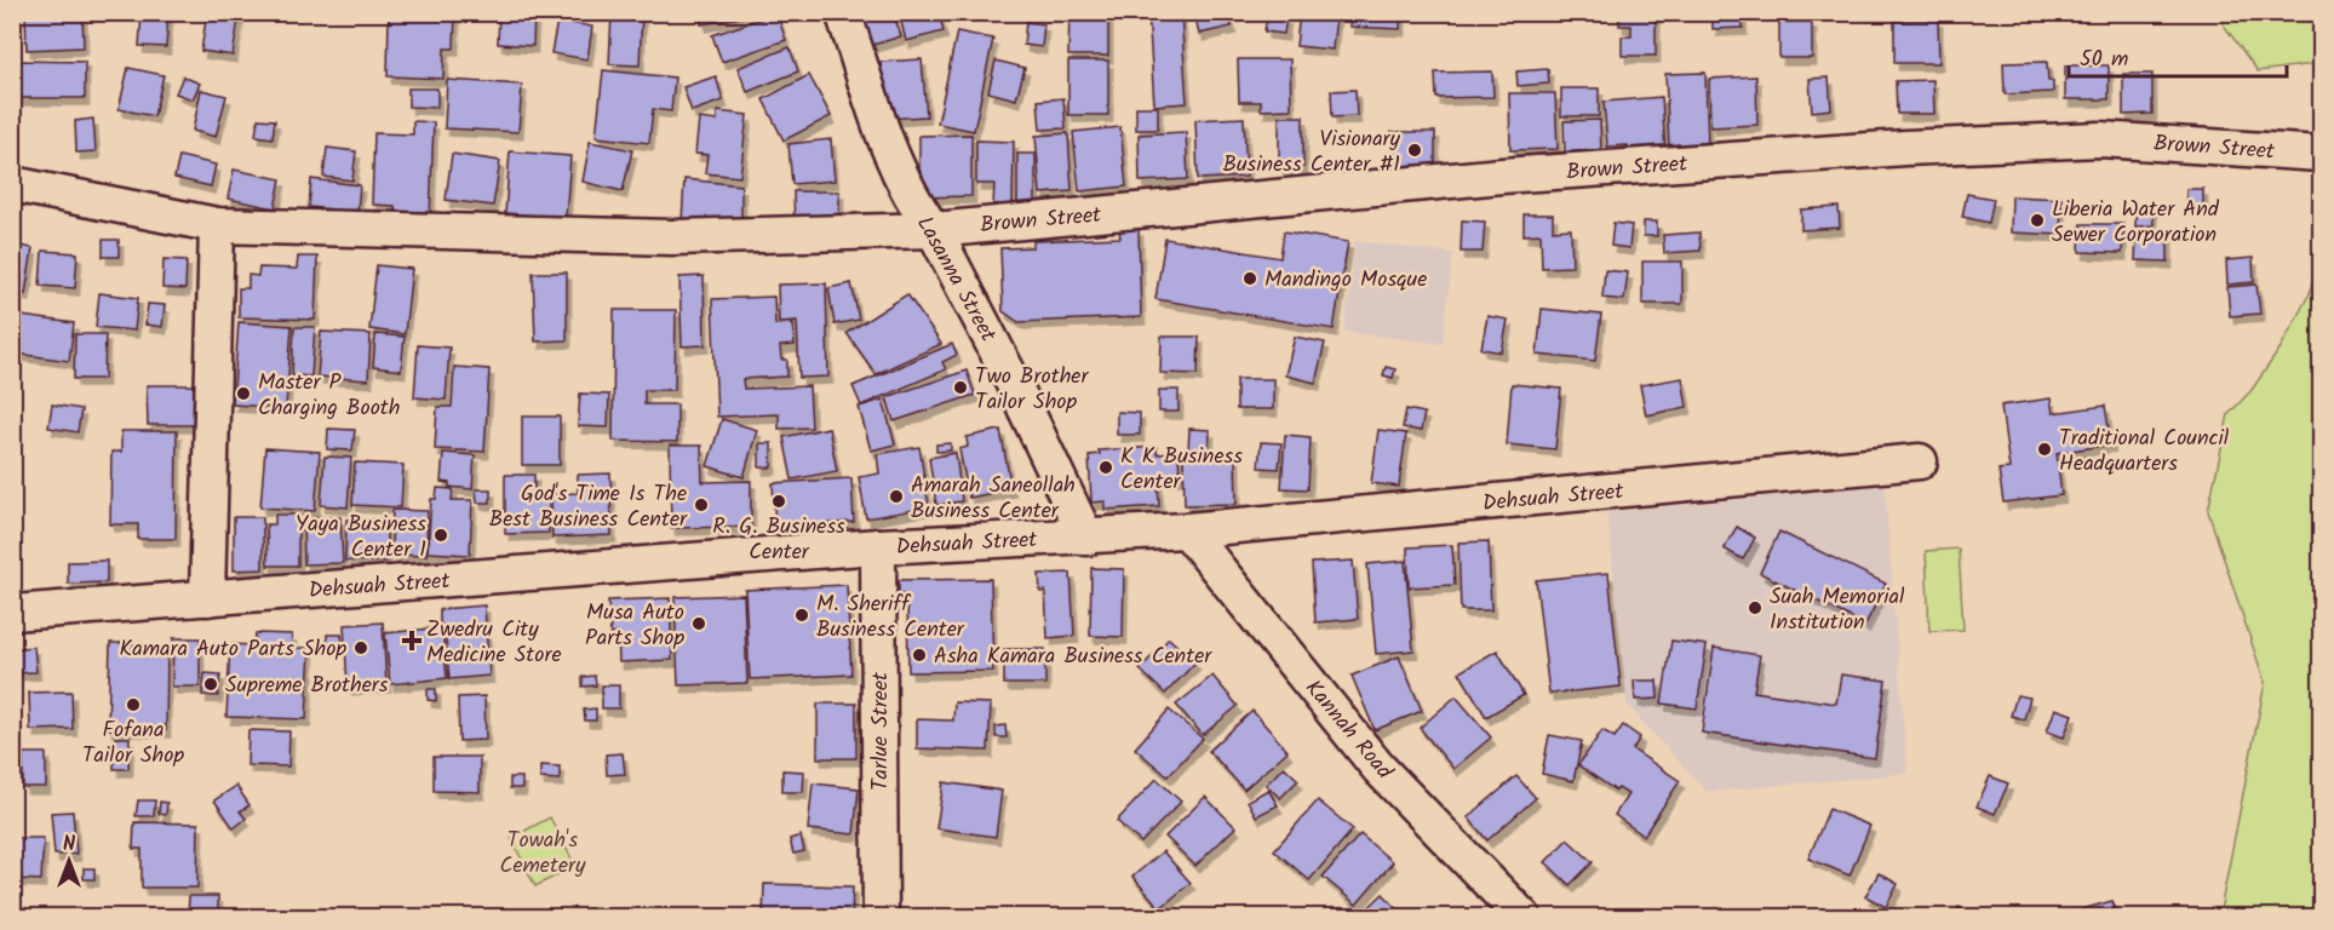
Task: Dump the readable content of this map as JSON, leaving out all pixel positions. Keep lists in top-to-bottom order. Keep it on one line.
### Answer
{"streets":{"street":["Brown Street","Lasanna Street","Dehsuah Street","Kannah Road","Tarlue Street"]},"crossings":[["Brown Street","Lasanna Street"],["Lasanna Street","Dehsuah Street"],["Dehsuah Street","Kannah Road"],["Dehsuah Street","Tarlue Street"]],"parks":["Towah's Cemetery"],"places":{"other":["Visionary Business Center #1","Liberia Water And Sewer Corporation","Mandingo Mosque","Two Brother Tailor Shop","Master P Charging Booth","Traditional Council Headquarters","K K Business Center","Amarah Saneollah Business Center","R. G. Business Center","God's Time Is The Best Business Center","Yaya Business Center 1","Suah Memorial Institution","M. Sheriff Business Center","Musa Auto Parts Shop","Kamara Auto Parts Shop","Asha Kamara Business Center","Supreme Brothers","Fofana Tailor Shop"],"health":["Zwedru City Medicine Store"]},"scale_bar":"50 m","north":"top"}
